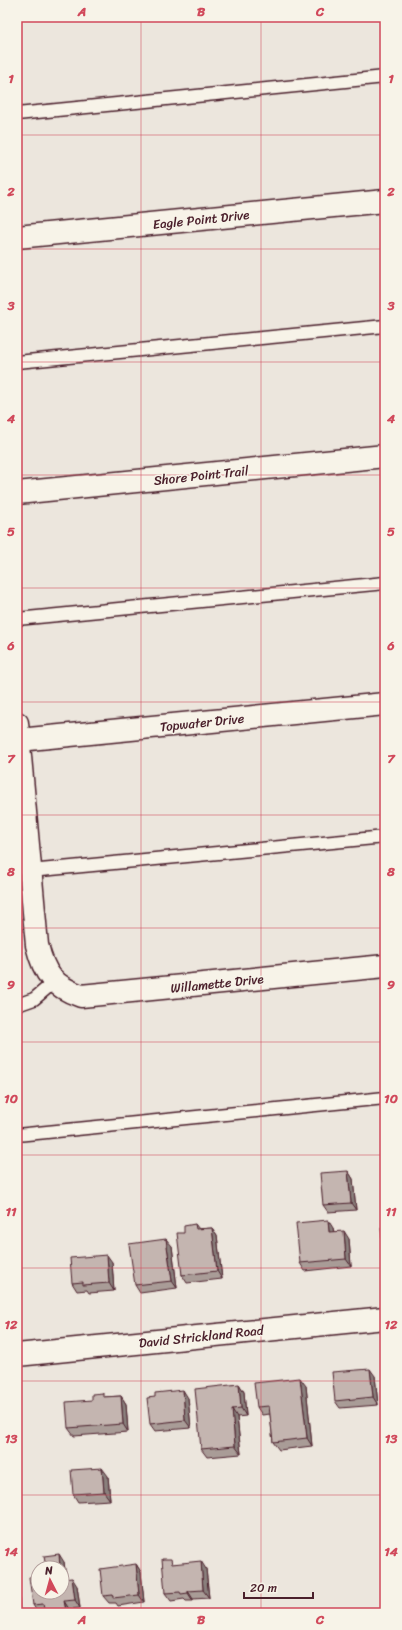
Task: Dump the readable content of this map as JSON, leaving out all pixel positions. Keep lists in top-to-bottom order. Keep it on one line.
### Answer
{"streets":{"street":["Eagle Point Drive","Shore Point Trail","Topwater Drive","Willamette Drive","David Strickland Road"]},"scale_bar":"20 m","north":"top","grid":{"columns":["A","B","C"],"rows":["1","2","3","4","5","6","7","8","9","10","11","12","13","14"]}}
